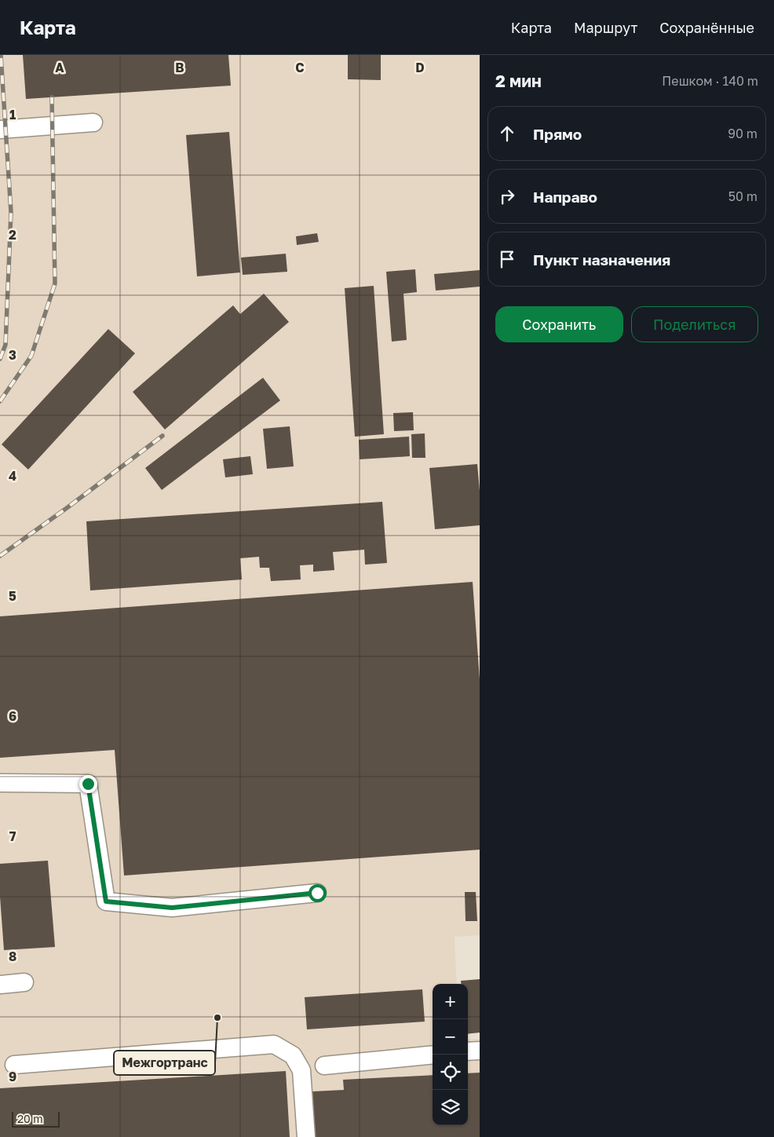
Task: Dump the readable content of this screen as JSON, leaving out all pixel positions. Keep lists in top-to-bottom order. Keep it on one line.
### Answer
{"places":["Межгортранс"],"scale_bar":"20 m","page":{"header":"Карта","nav":["Карта","Маршрут","Сохранённые"],"heading":["2 мин","Пешком · 140 m"],"list":[["Прямо","90 m"],["Направо","50 m"],"Пункт назначения"],"buttons":["Сохранить","Поделиться"],"map_buttons":["+","−"],"scale":"20 m"},"grid":{"columns":["A","B","C","D"],"rows":["1","2","3","4","5","6","7","8","9"]}}
